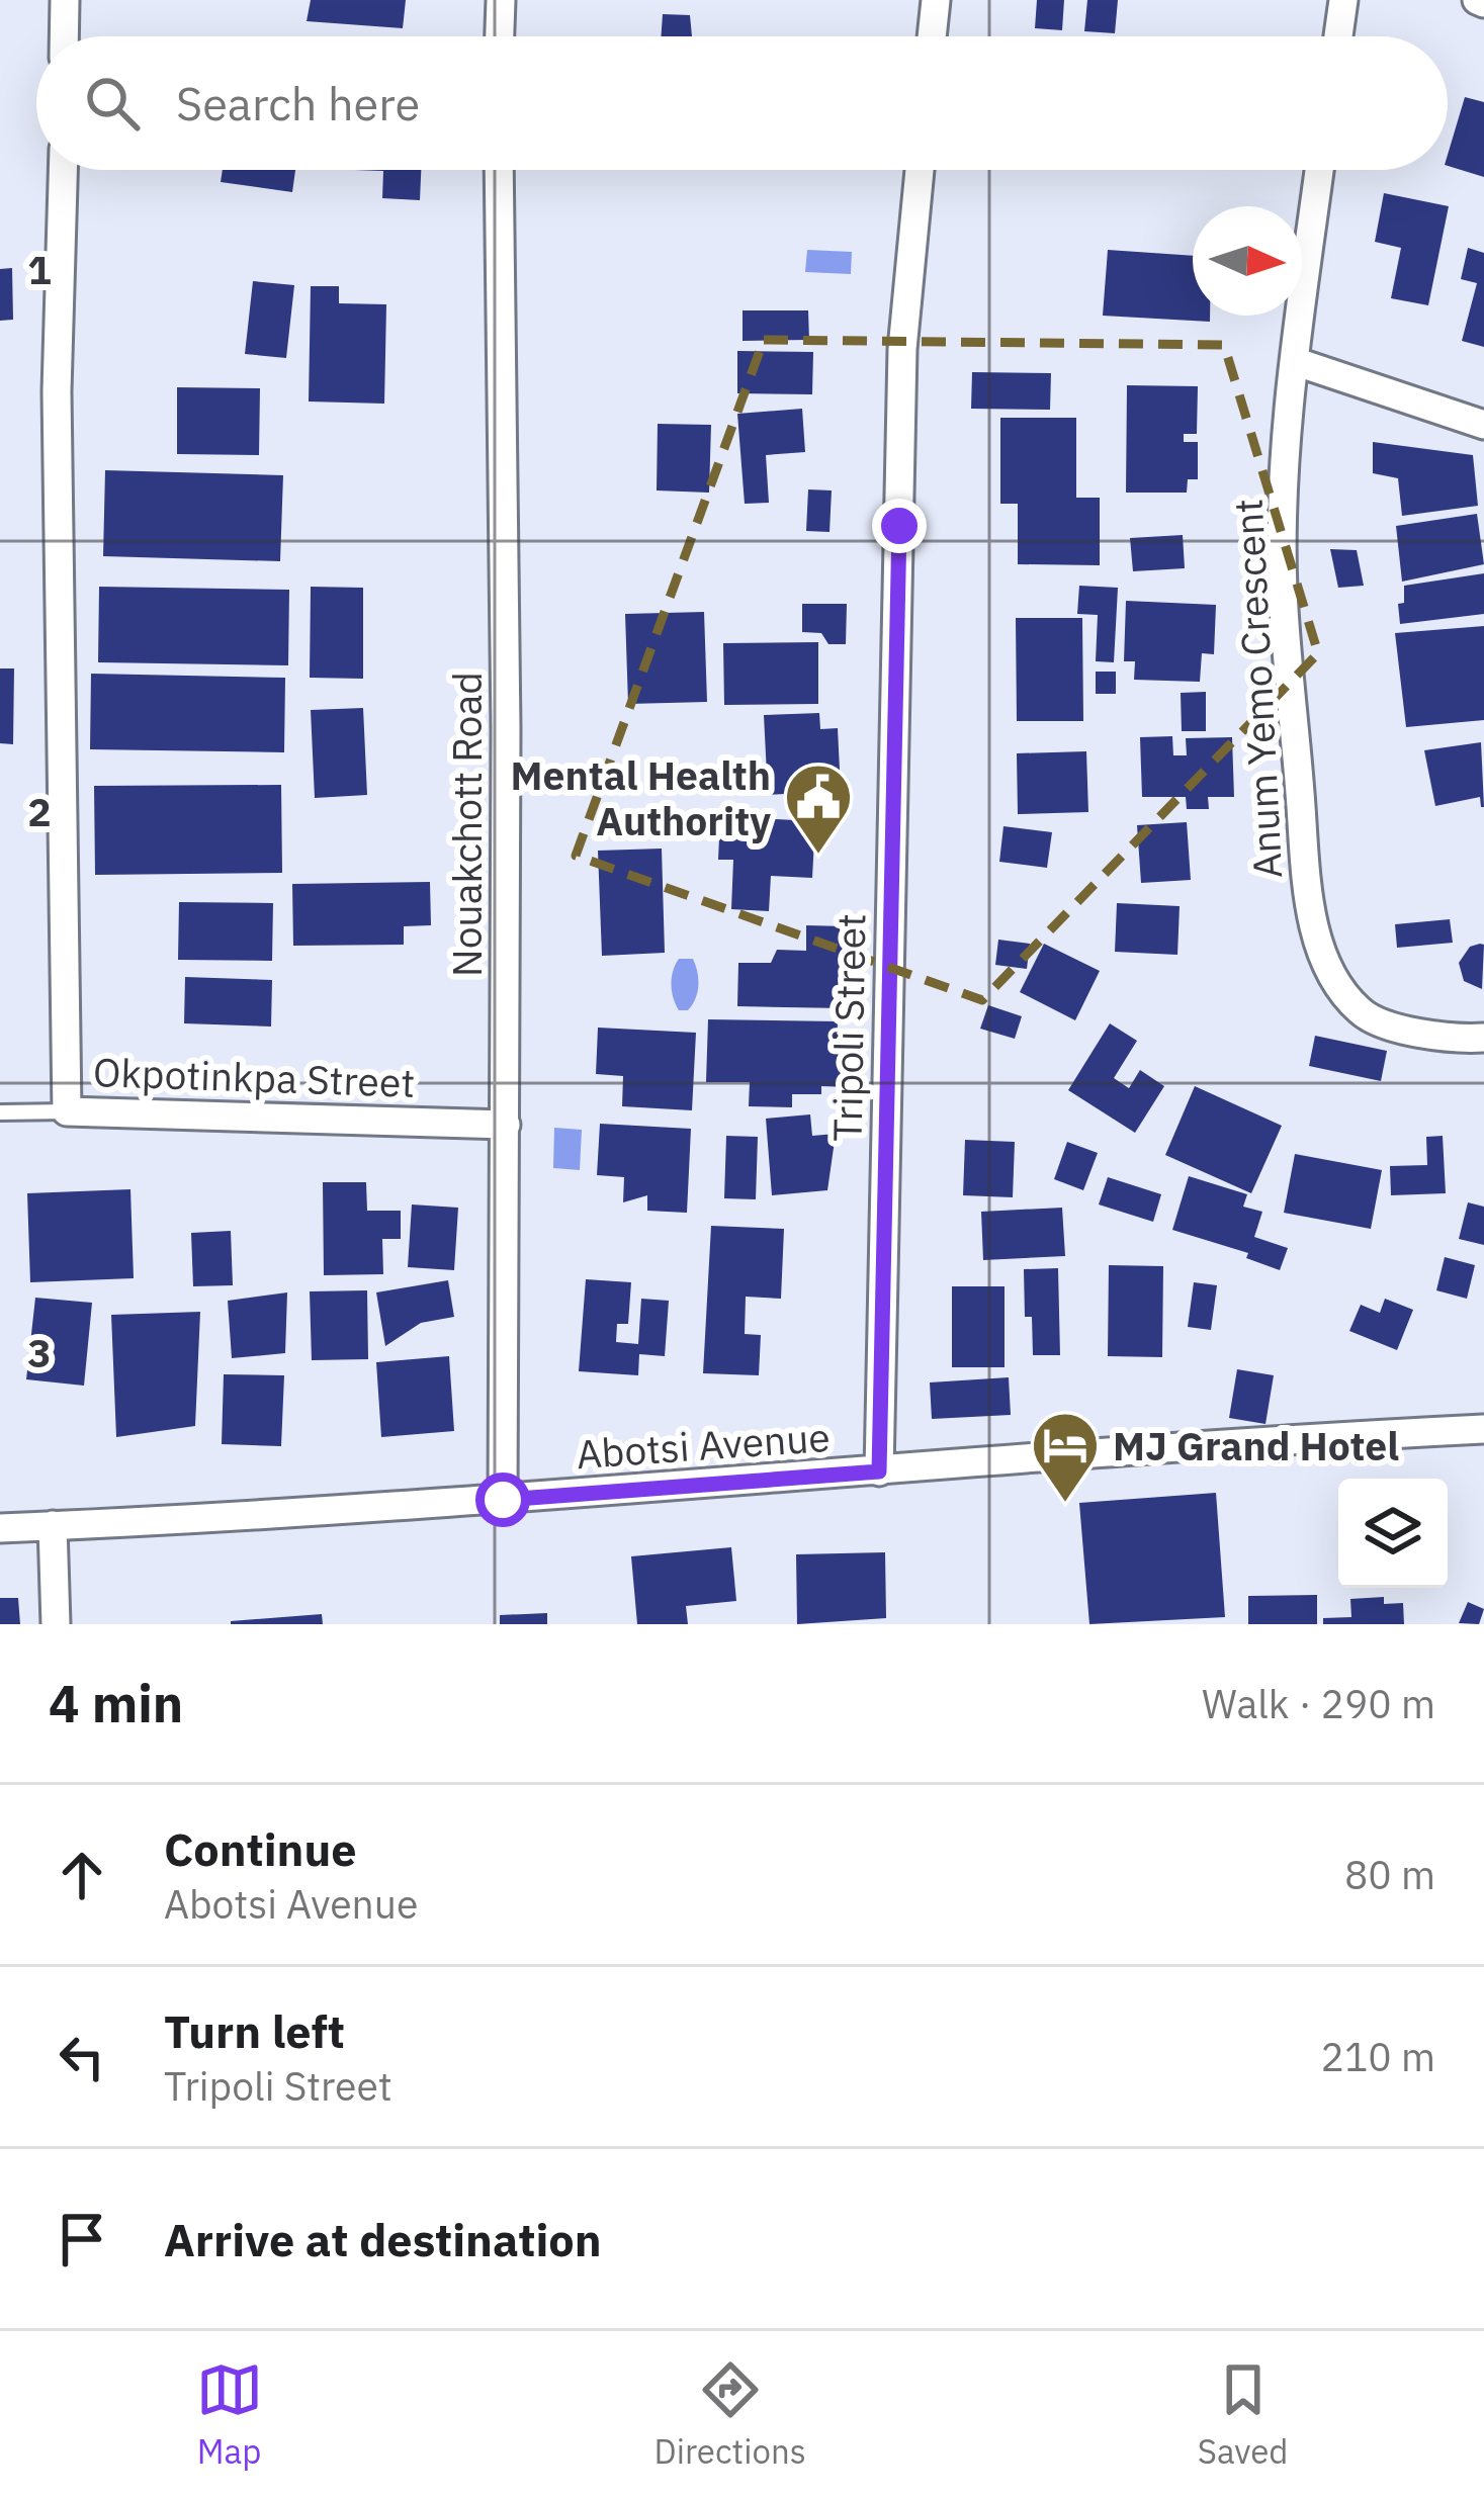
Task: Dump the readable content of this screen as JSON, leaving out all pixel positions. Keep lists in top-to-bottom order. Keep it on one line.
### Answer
{"streets":{"street":["Anum Yemo Crescent","Nouakchott Road","Tripoli Street","Okpotinkpa Street","Abotsi Avenue"]},"crossings":[["Nouakchott Road","Okpotinkpa Street"],["Nouakchott Road","Abotsi Avenue"],["Tripoli Street","Abotsi Avenue"]],"places":{"public building":["Mental Health Authority"],"hotel":["MJ Grand Hotel"]},"north":"right","page":{"search":"Search here","heading":["4 min","Walk · 290 m"],"list":[["Continue","Abotsi Avenue","80 m"],["Turn left","Tripoli Street","210 m"],"Arrive at destination"],"nav":["Map","Directions","Saved"]},"grid":{"rows":["1","2","3"]}}
